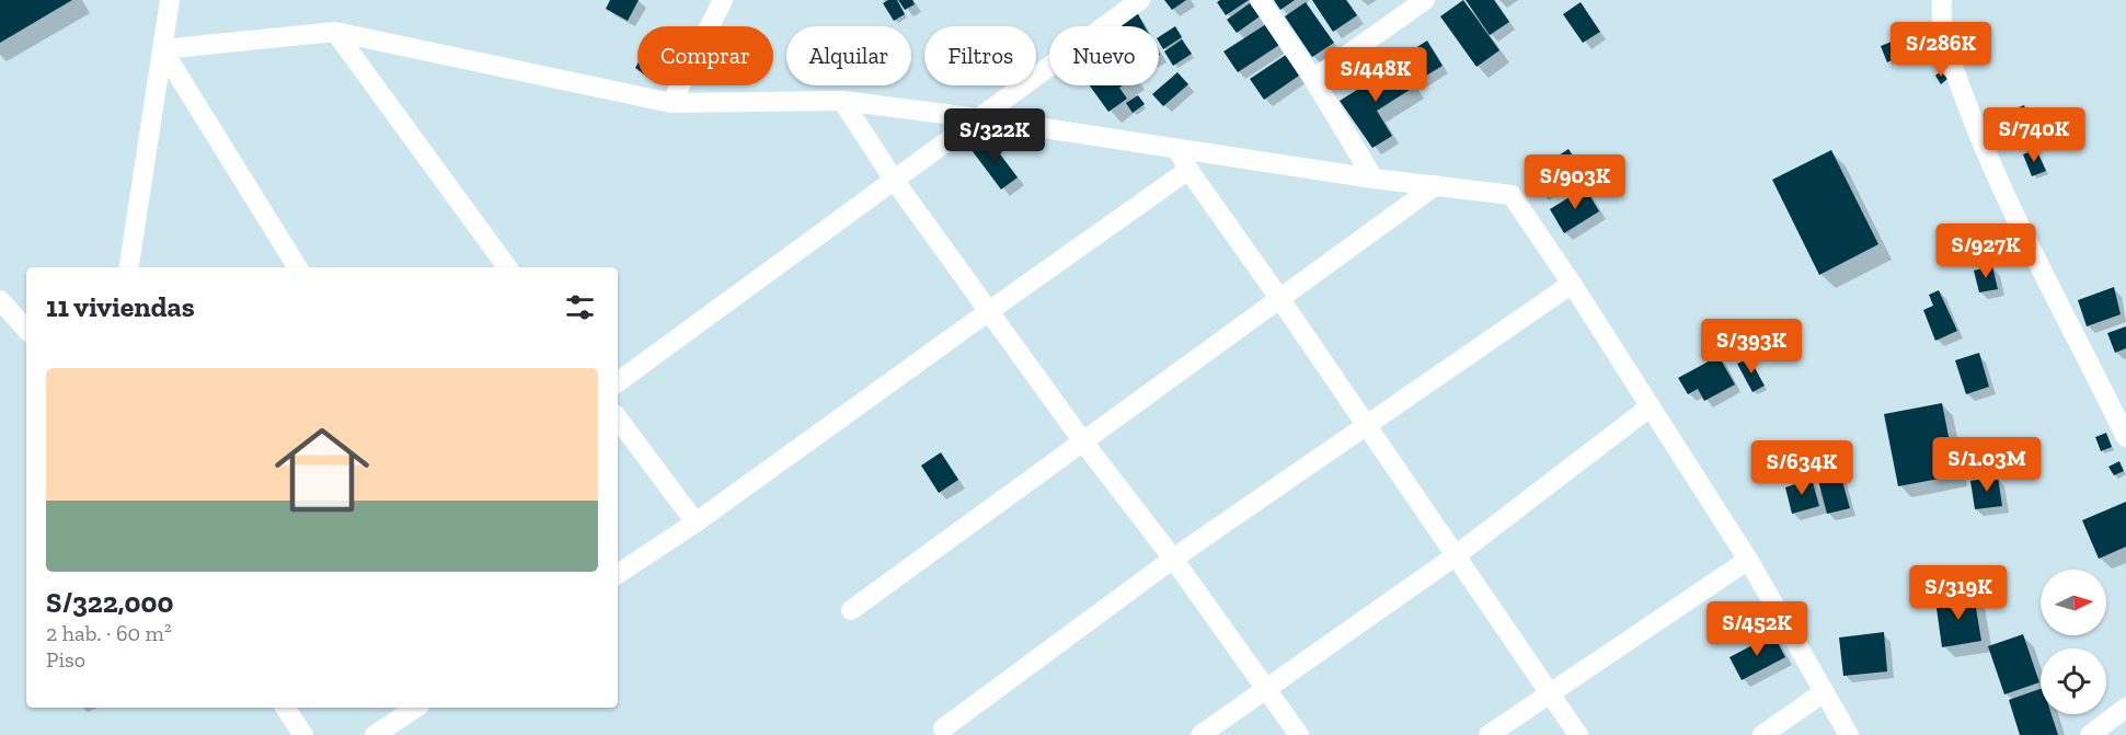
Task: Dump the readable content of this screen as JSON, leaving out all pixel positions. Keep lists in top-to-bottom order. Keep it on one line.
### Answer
{"north":"right","page":{"price":["S/286K","S/448K","S/740K","S/322K","S/903K","S/927K","S/393K","S/1.03M","S/634K","S/319K","S/452K"],"chip":["Comprar","Alquilar","Filtros","Nuevo"],"heading":"11 viviendas","list":[{"name":"S/322,000","note":"2 hab. · 60 m² · Piso"}]}}
